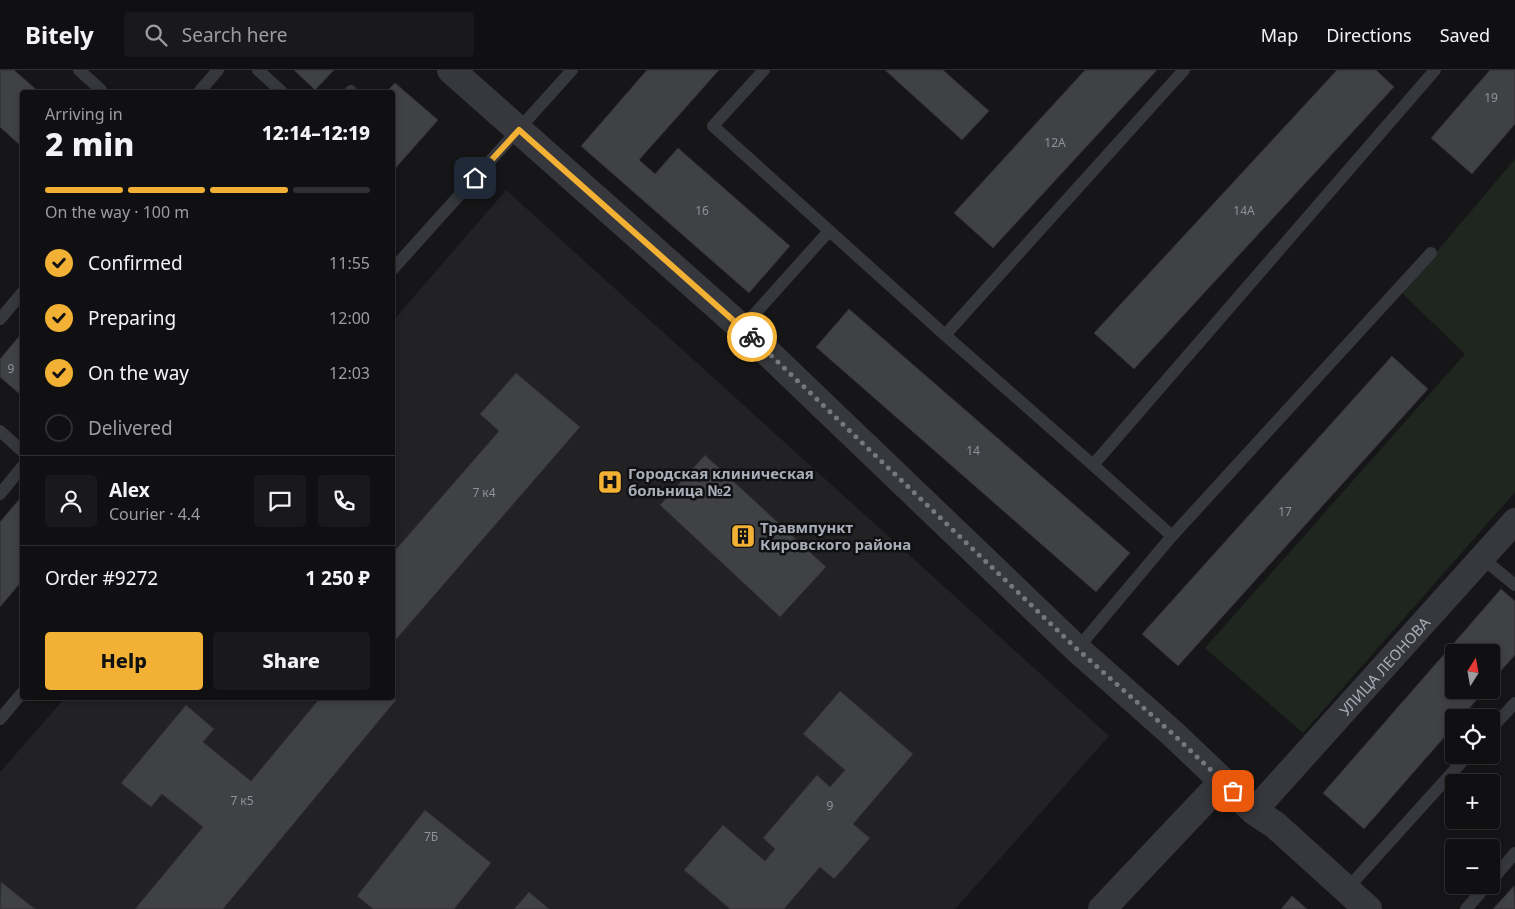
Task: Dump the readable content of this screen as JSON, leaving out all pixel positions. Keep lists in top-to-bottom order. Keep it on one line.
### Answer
{"streets":{"street":["УЛИЦА ЛЕОНОВА"]},"places":{"hospital":["Городская клиническая больница №2"],"building":["Травмпункт Кировского района"]},"house_numbers":["19","12А","16","14А","9","14","7 к4","17","7 к5","9","7Б"],"north":"top","page":{"header":"Bitely","search":"Search here","nav":["Map","Directions","Saved"],"heading":["2 min","Arriving in","12:14–12:19"],"panel":["Alex","Courier · 4.4","Order #9272","1 250 ₽"],"bar":"On the way · 100 m","list":[["Confirmed","11:55"],["Preparing","12:00"],["On the way","12:03"],"Delivered"],"buttons":["Help","Share"],"map_buttons":["+","−"]}}
